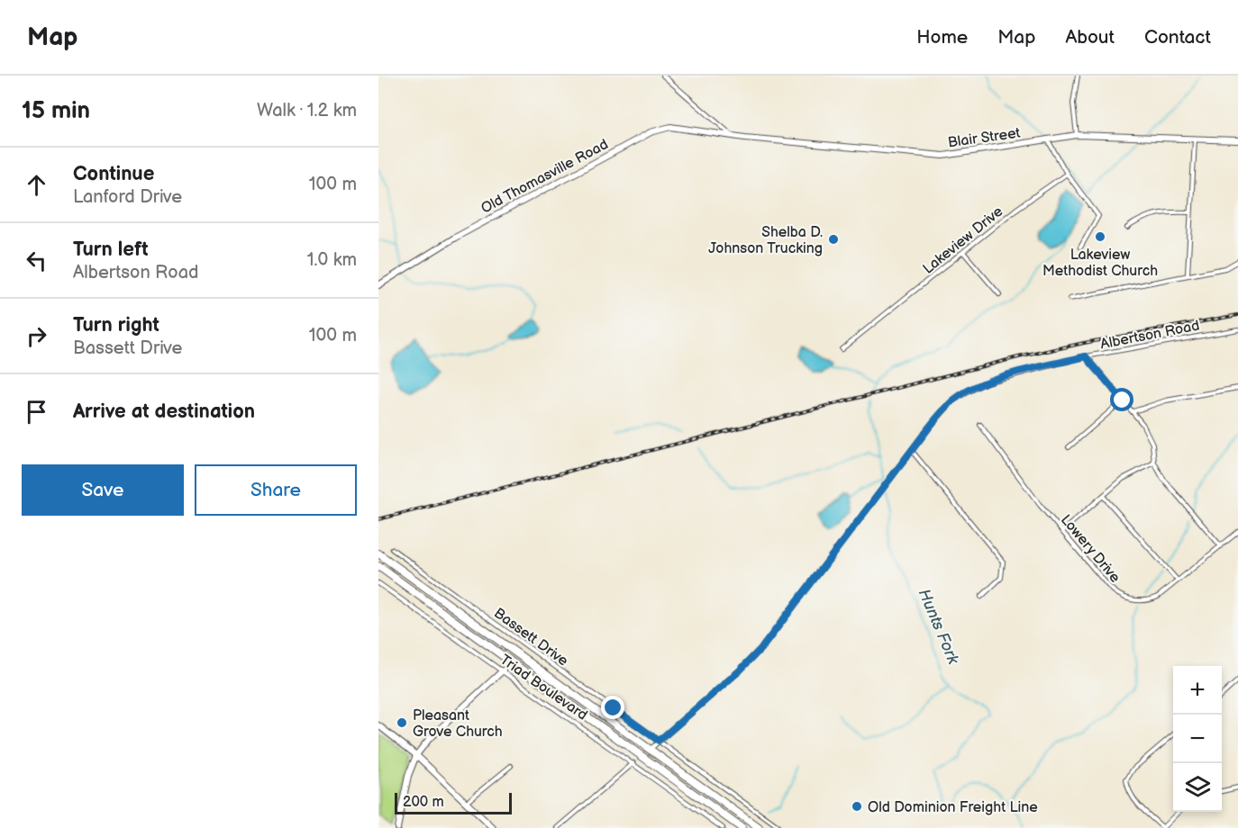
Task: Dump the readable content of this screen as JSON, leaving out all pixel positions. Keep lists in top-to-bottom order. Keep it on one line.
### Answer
{"streets":{"street":["Blair Street","Old Thomasville Road","Lakeview Drive","Albertson Road","Lowery Drive","Bassett Drive","Triad Boulevard"]},"crossings":[["Blair Street","Old Thomasville Road"],["Albertson Road","Bassett Drive"]],"water":["Hunts Fork"],"places":["Lakeview Methodist Church","Shelba D. Johnson Trucking","Pleasant Grove Church","Old Dominion Freight Line"],"scale_bar":"200 m","page":{"header":"Map","nav":["Home","Map","About","Contact"],"heading":["15 min","Walk · 1.2 km"],"list":[["Continue","Lanford Drive","100 m"],["Turn left","Albertson Road","1.0 km"],["Turn right","Bassett Drive","100 m"],"Arrive at destination"],"buttons":["Save","Share"],"map_buttons":["+","−"],"scale":"200 m"}}
